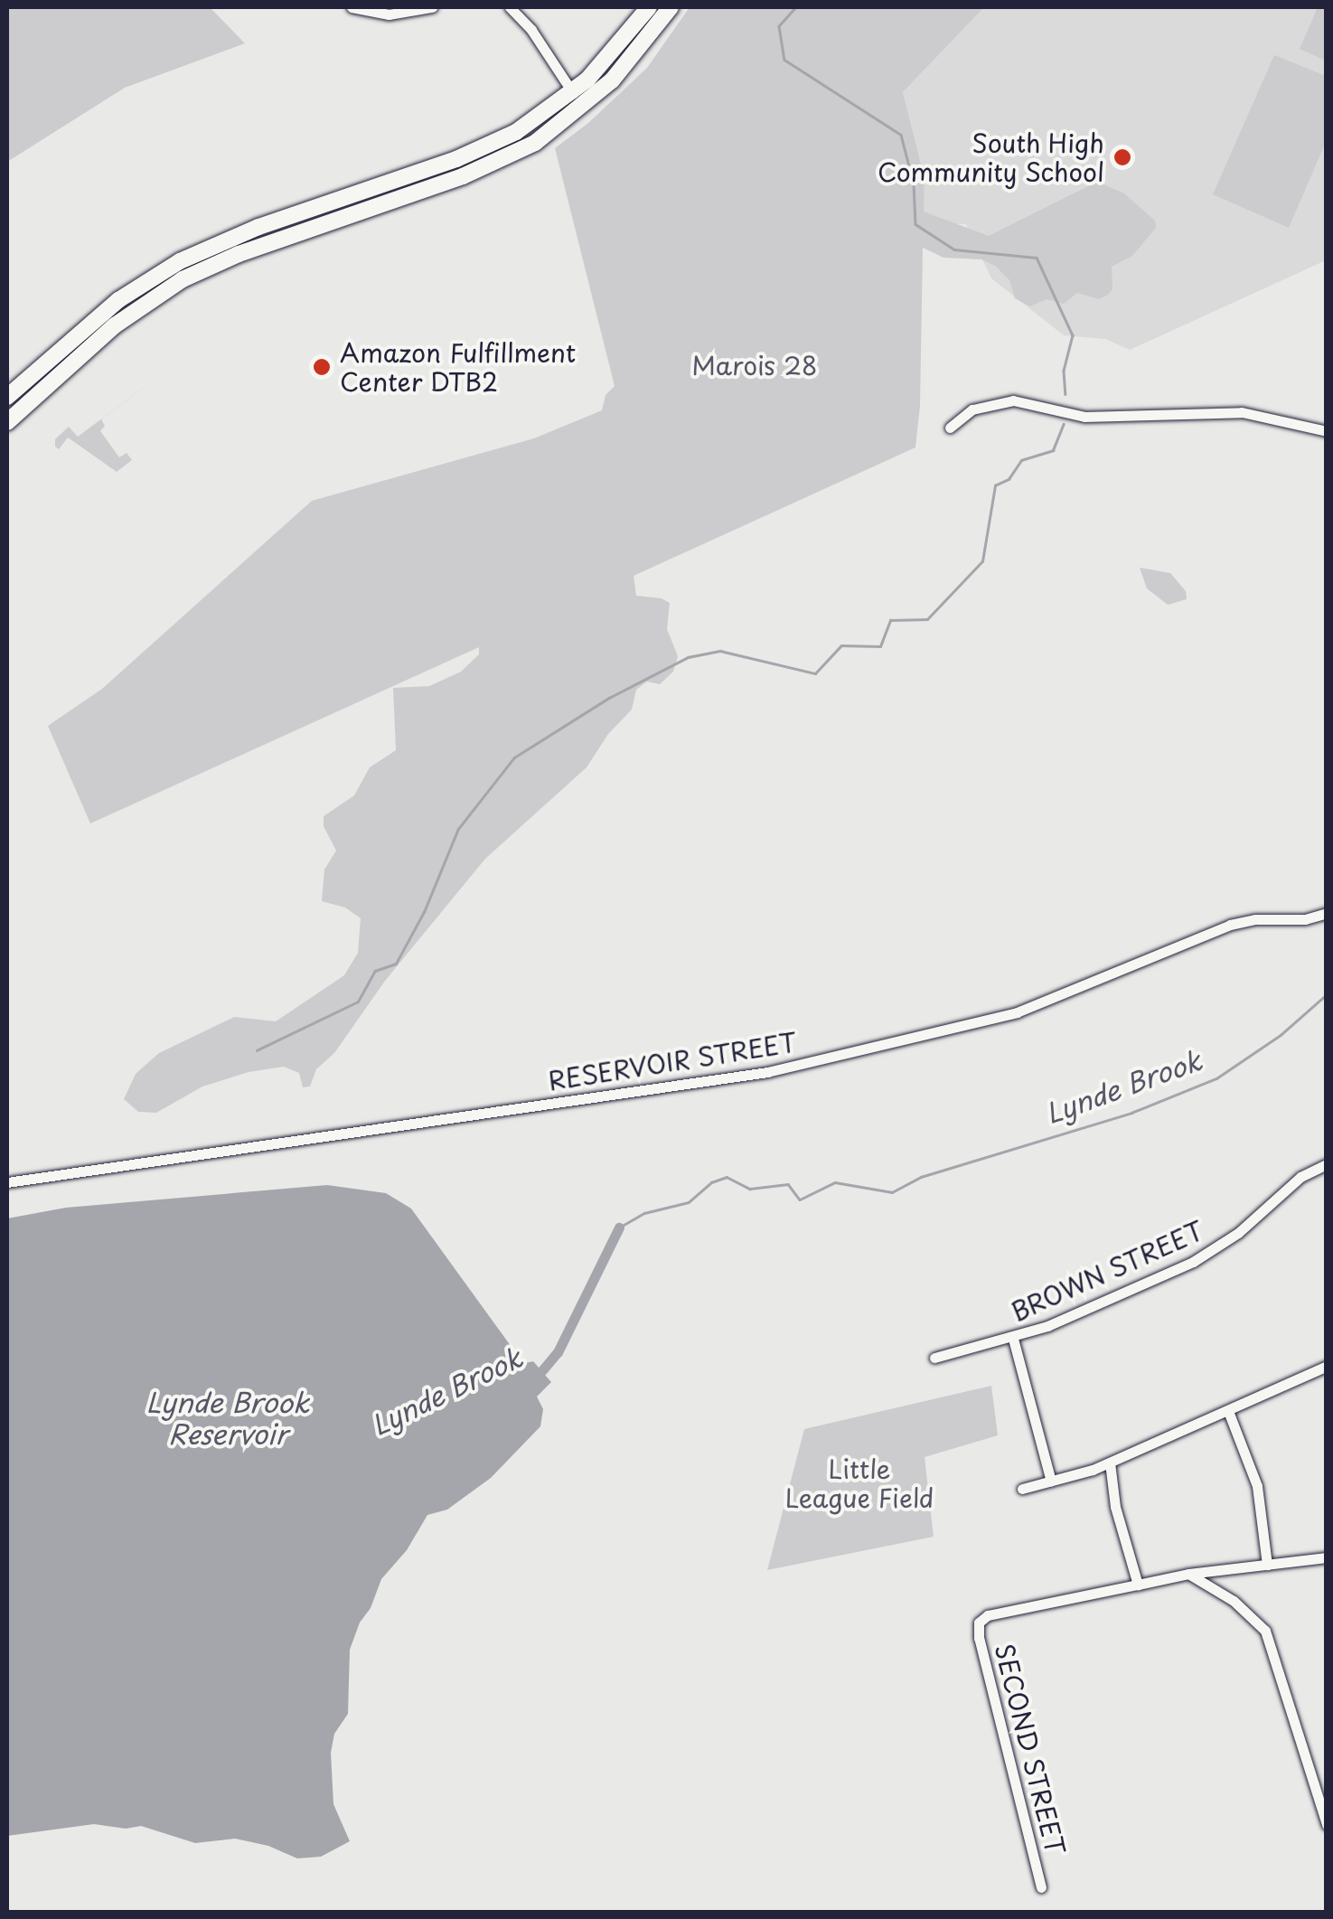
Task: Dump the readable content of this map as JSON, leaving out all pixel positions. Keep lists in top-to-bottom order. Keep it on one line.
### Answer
{"streets":{"street":["RESERVOIR STREET","BROWN STREET","SECOND STREET"]},"water":["Lynde Brook","Lynde Brook Reservoir"],"parks":["Marois 28","Little League Field"],"places":["South High Community School","Amazon Fulfillment Center DTB2"]}
